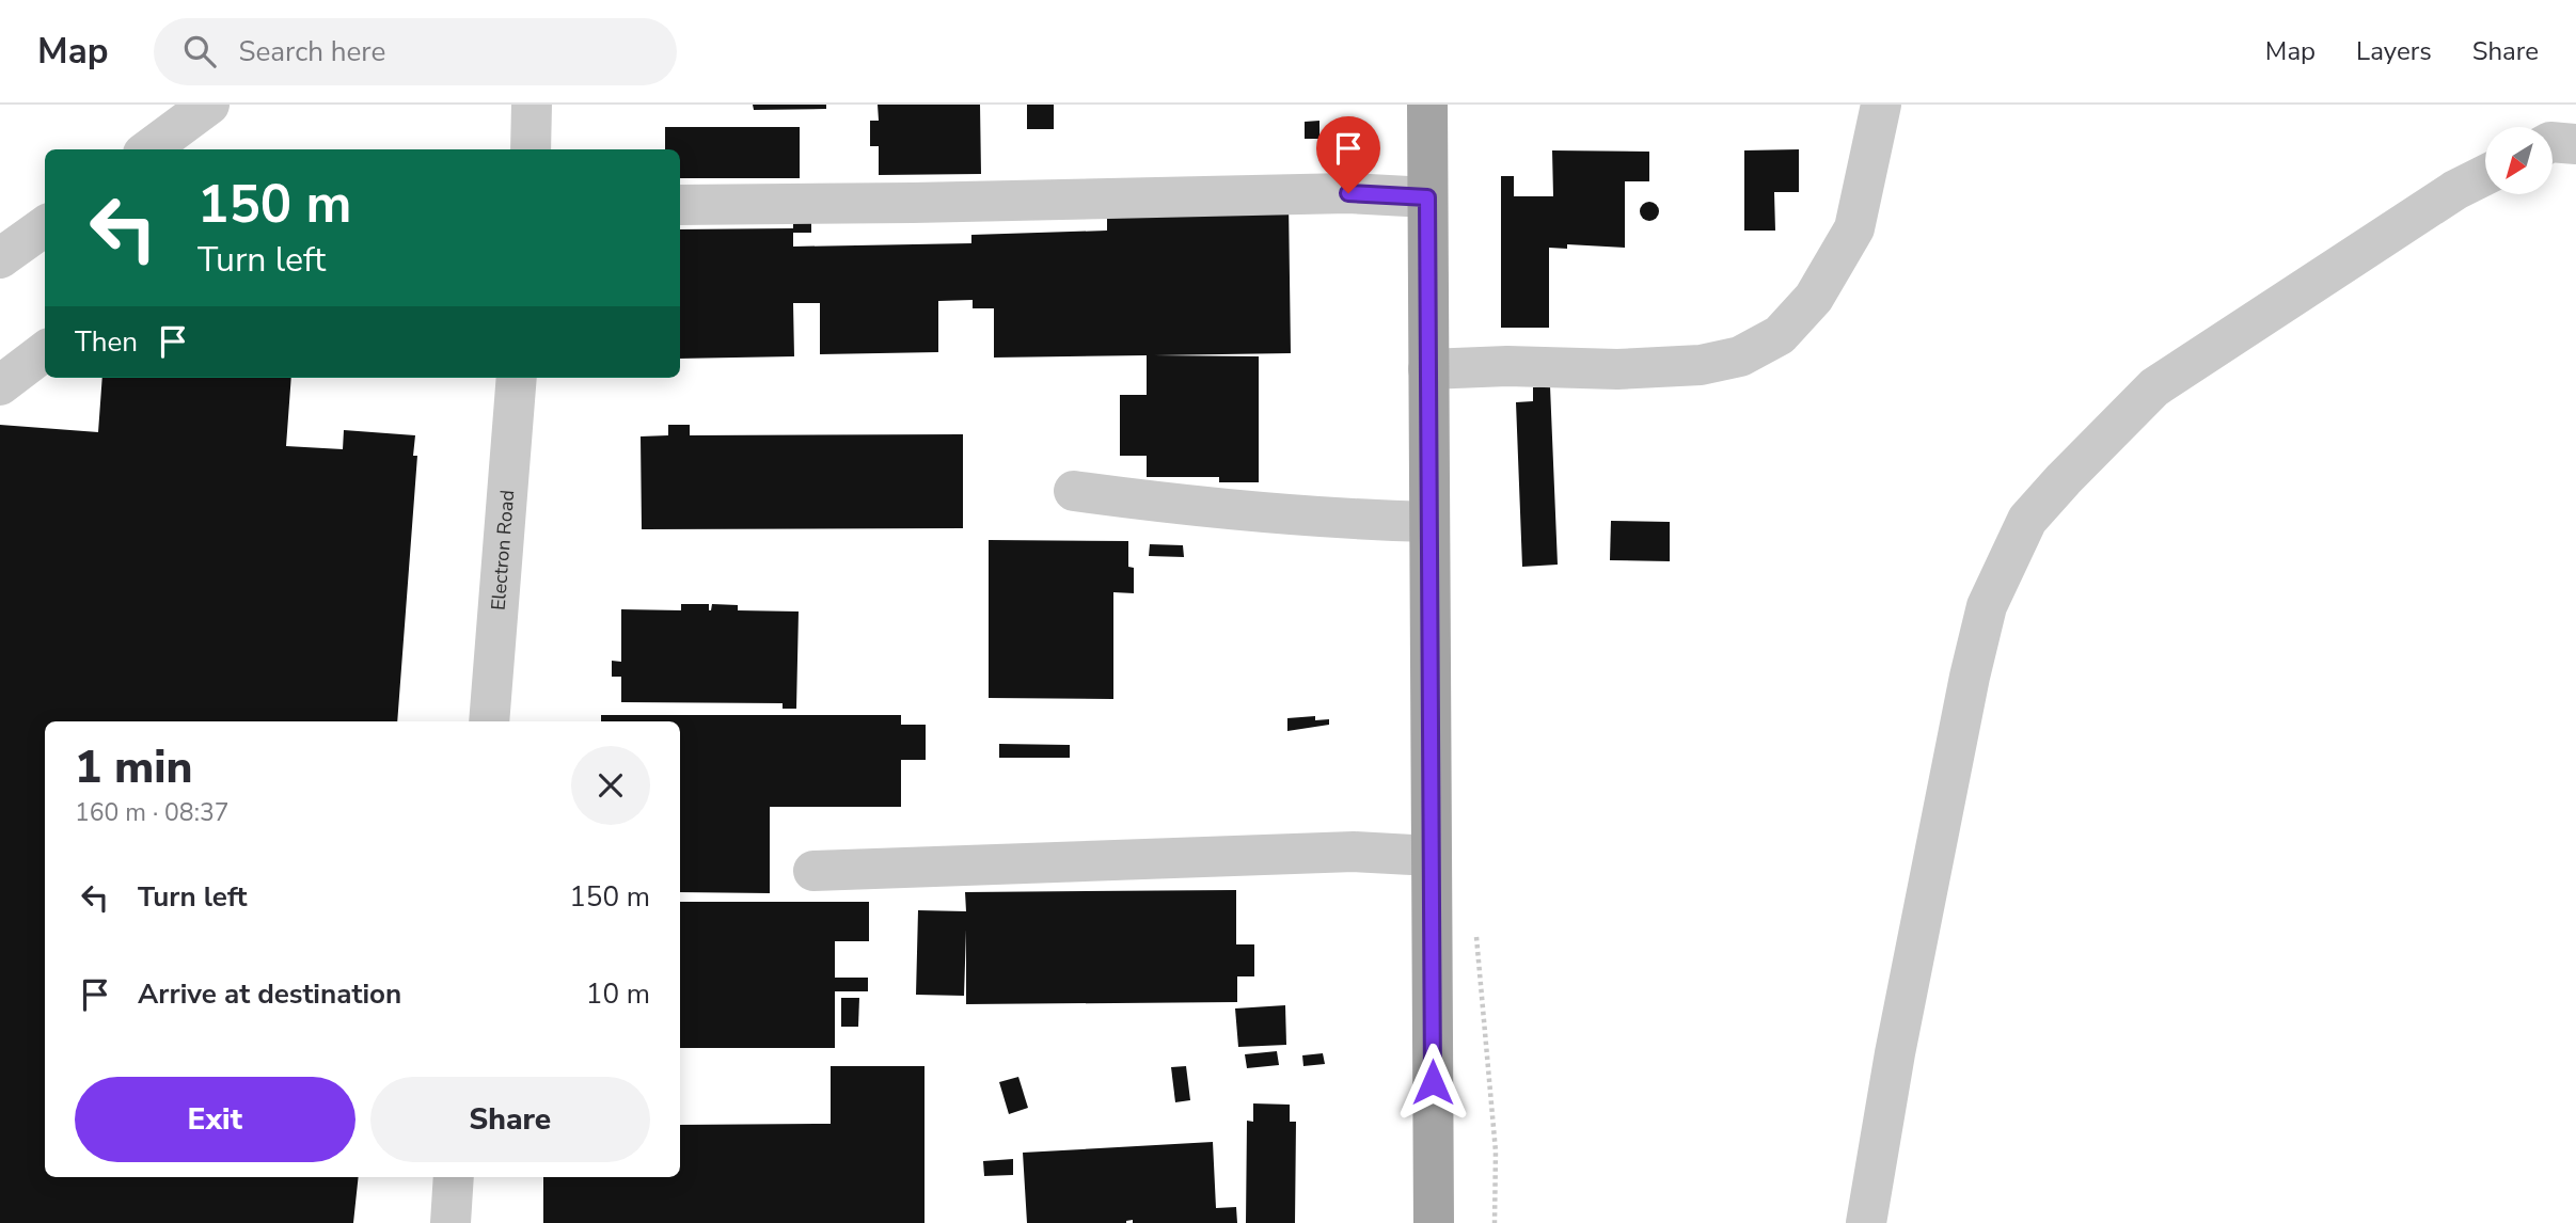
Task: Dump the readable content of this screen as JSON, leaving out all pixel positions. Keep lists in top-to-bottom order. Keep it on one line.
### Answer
{"streets":{"street":["Electron Road"]},"north":"bottom left","page":{"header":"Map","search":"Search here","nav":["Map","Layers","Share"],"turn":["150 m","Turn left"],"then":"Then","heading":["1 min","160 m · 08:37"],"list":[{"name":"Turn left","value":"150 m"},{"name":"Arrive at destination","value":"10 m"}],"buttons":["Exit","Share"]}}
